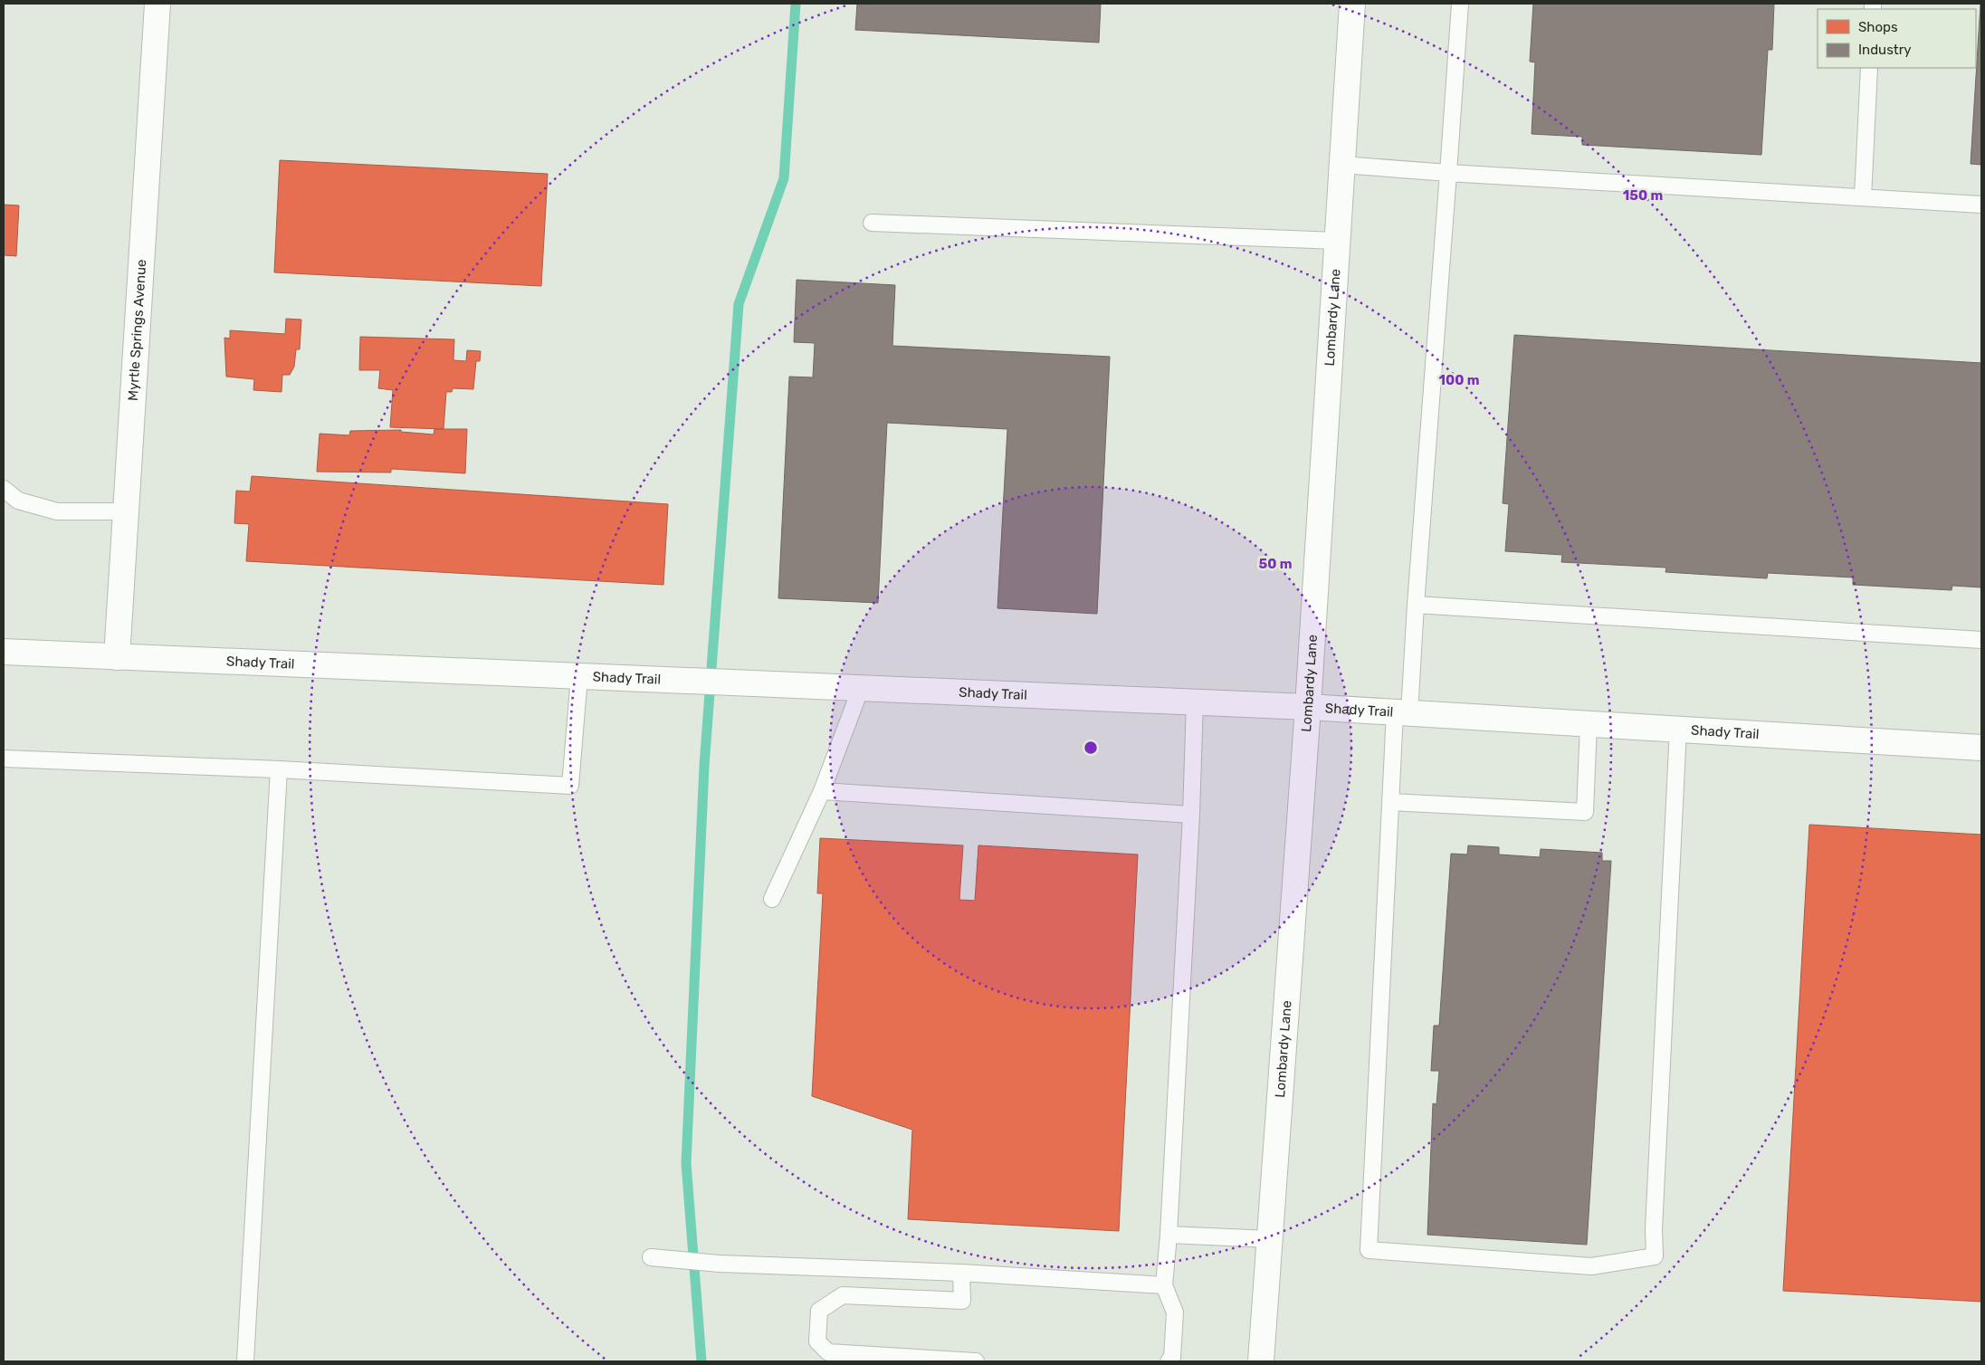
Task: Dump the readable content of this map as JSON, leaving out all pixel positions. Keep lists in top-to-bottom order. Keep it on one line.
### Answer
{"streets":{"street":["Lombardy Lane","Myrtle Springs Avenue","Shady Trail"]},"crossings":[["Lombardy Lane","Shady Trail"],["Myrtle Springs Avenue","Shady Trail"]],"legend":["Shops","Industry"],"rings":["150 m","100 m","50 m"]}
